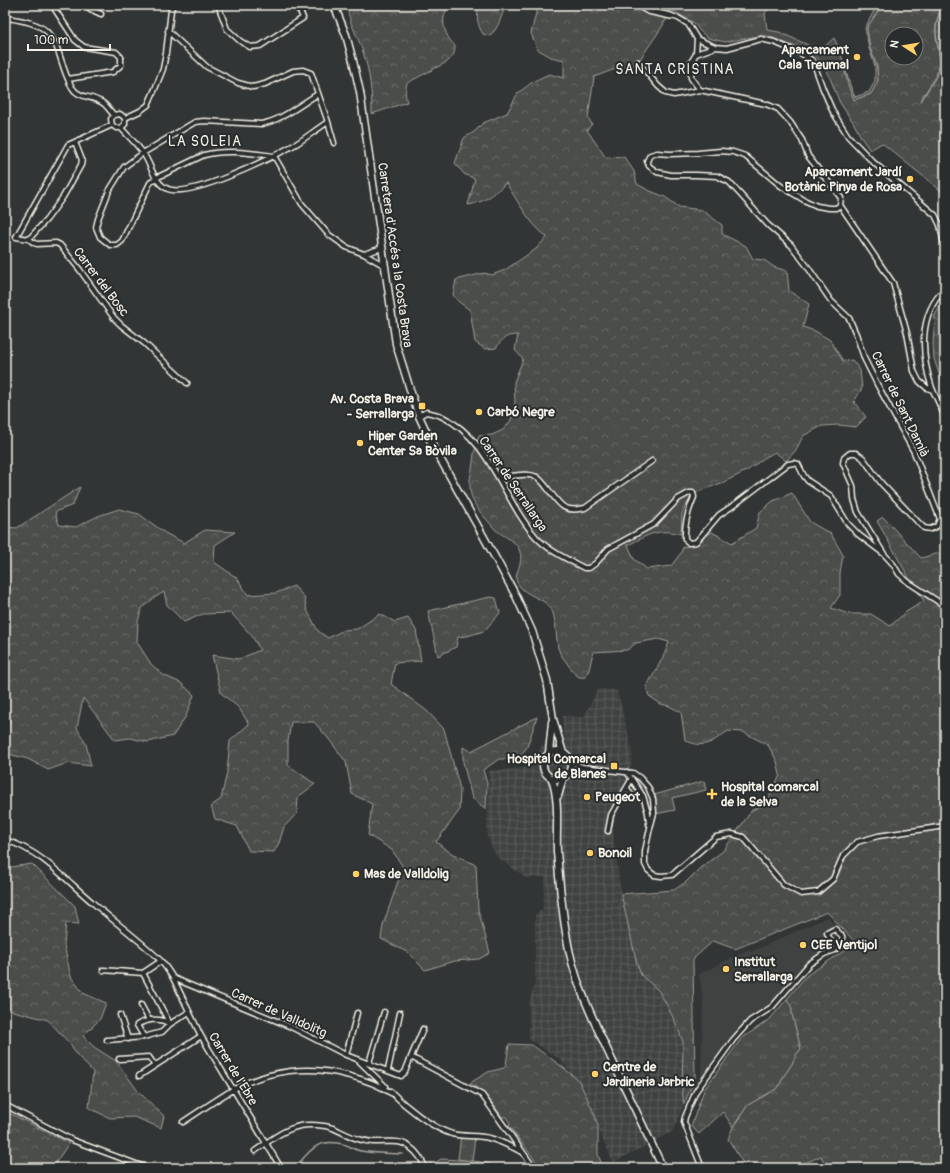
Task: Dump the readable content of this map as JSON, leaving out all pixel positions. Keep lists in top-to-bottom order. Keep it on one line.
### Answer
{"streets":{"main road":["Carretera d'Accés a la Costa Brava"],"street":["Carrer del Bosc","Carrer de Sant Damià","Carrer de Serrallarga","Carrer de Valldolitg","Carrer de l'Ebre"]},"crossings":[["Carretera d'Accés a la Costa Brava","Carrer de Serrallarga"],["Carrer de Sant Damià","Carrer de Serrallarga"],["Carrer de Valldolitg","Carrer de l'Ebre"]],"districts":["SANTA CRISTINA","LA SOLEIA"],"places":{"other":["Aparcament Cala Treumal","Aparcament Jardí Botànic Pinya de Rosa","Carbó Negre","Hiper Garden Center Sa Bòvila","Peugeot","Bonoil","Mas de Valldolig","CEE Ventijol","Institut Serrallarga","Centre de Jardineria Jarbric"],"transit":["Av. Costa Brava - Serrallarga","Hospital Comarcal de Blanes"],"health":["Hospital comarcal de la Selva"]},"scale_bar":"100 m","north":"left"}
